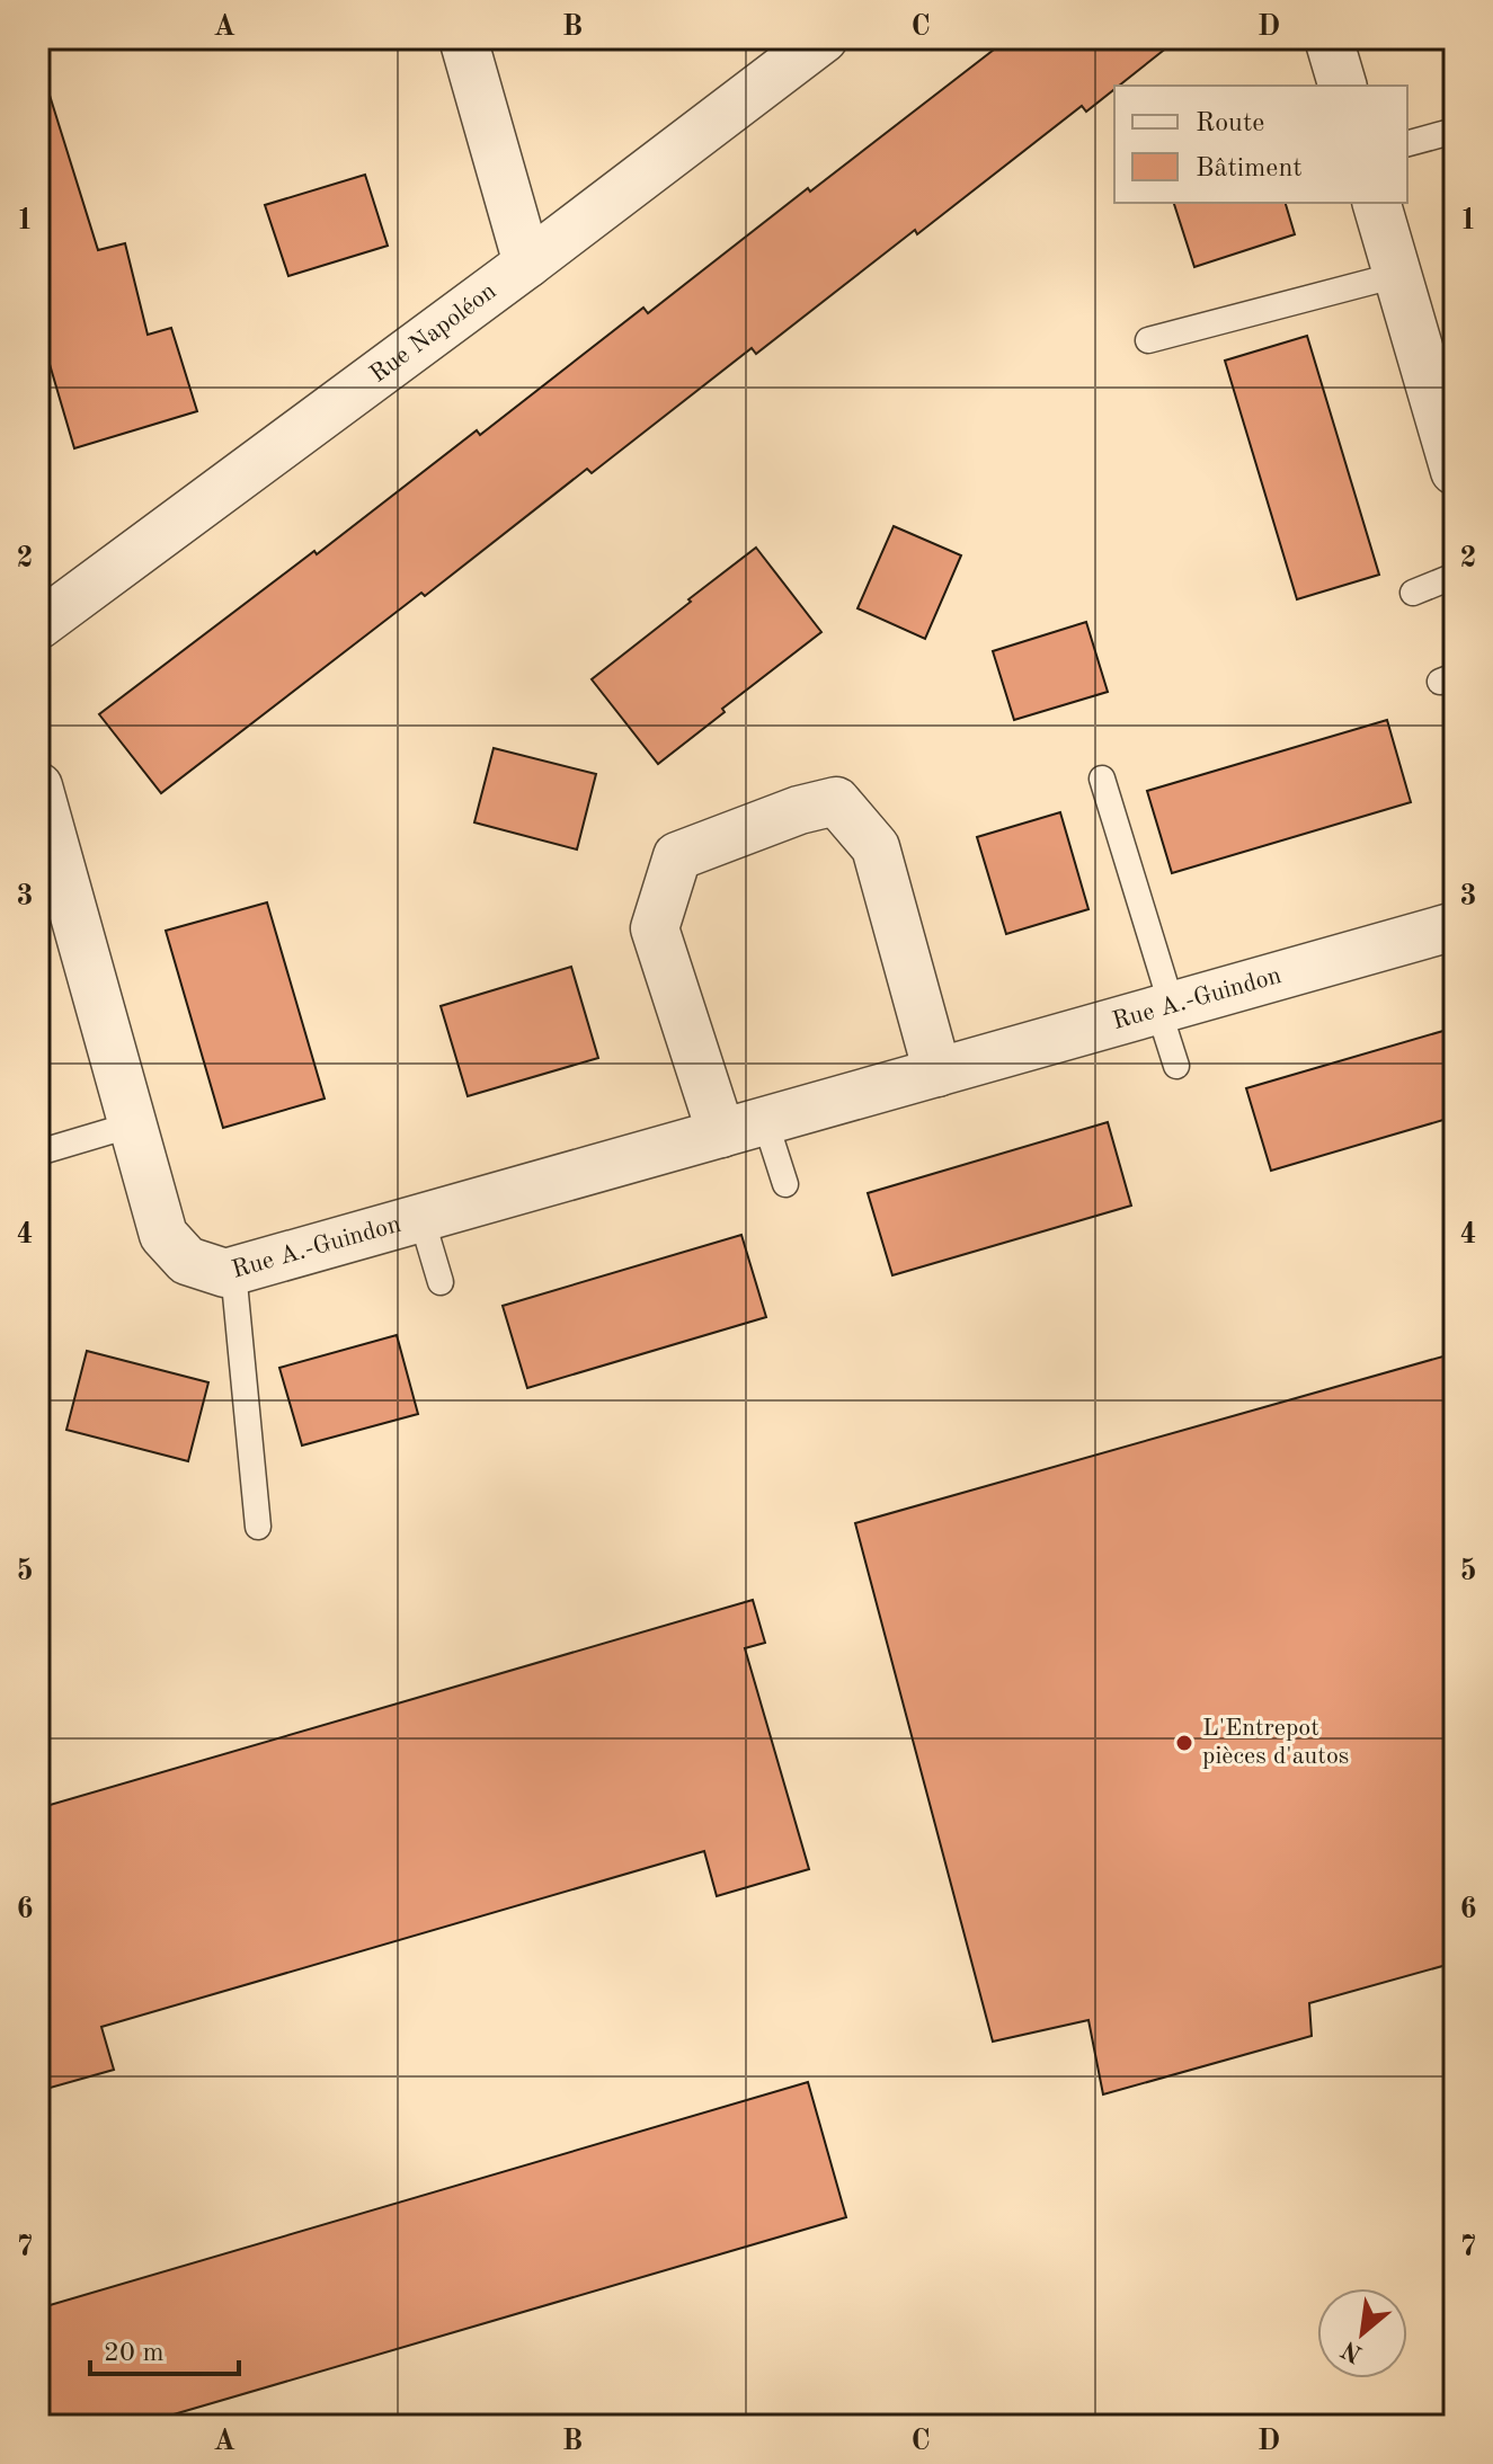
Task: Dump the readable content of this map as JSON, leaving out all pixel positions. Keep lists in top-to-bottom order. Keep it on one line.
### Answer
{"streets":{"street":["Rue Napoléon","Rue A.-Guindon"]},"places":["L'Entrepot pièces d'autos"],"legend":["Route","Bâtiment"],"scale_bar":"20 m","north":"bottom left","grid":{"columns":["A","B","C","D"],"rows":["1","2","3","4","5","6","7"]}}
